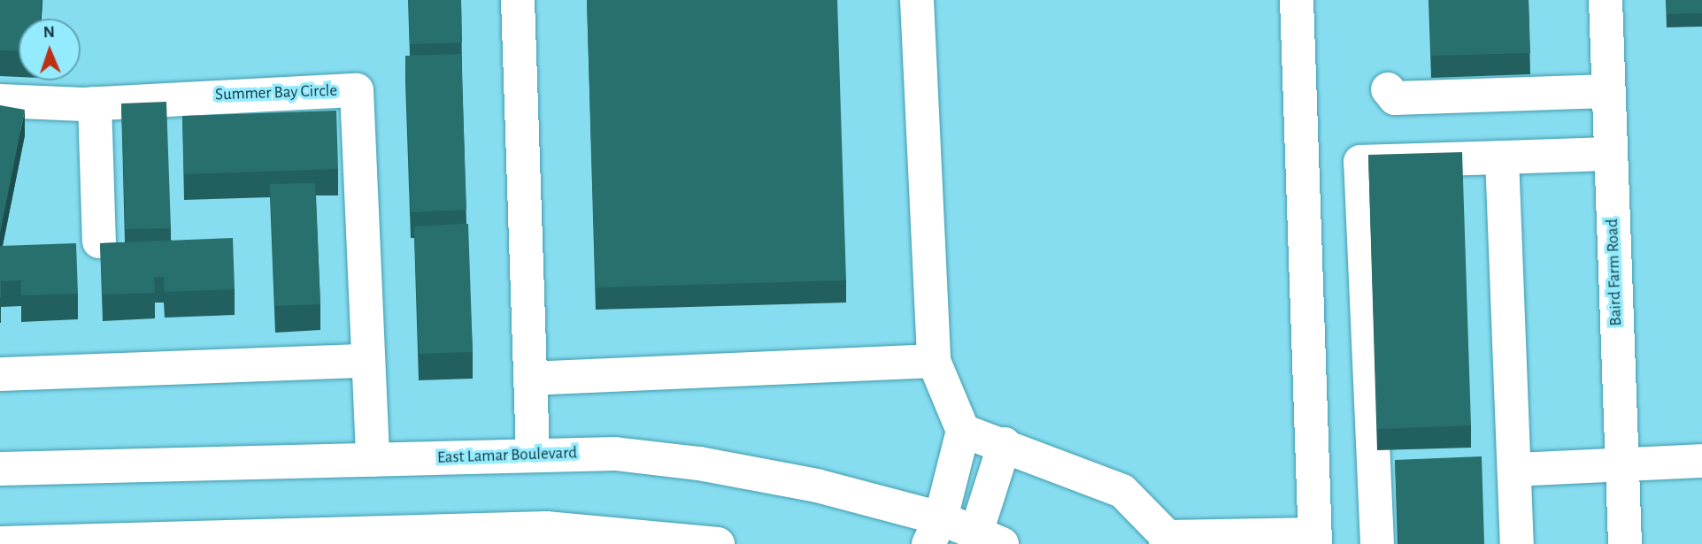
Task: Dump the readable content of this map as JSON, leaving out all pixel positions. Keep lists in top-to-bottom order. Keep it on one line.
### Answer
{"streets":{"main road":["Summer Bay Circle","Baird Farm Road","East Lamar Boulevard"]},"crossings":[["Summer Bay Circle","East Lamar Boulevard"]],"north":"top"}
